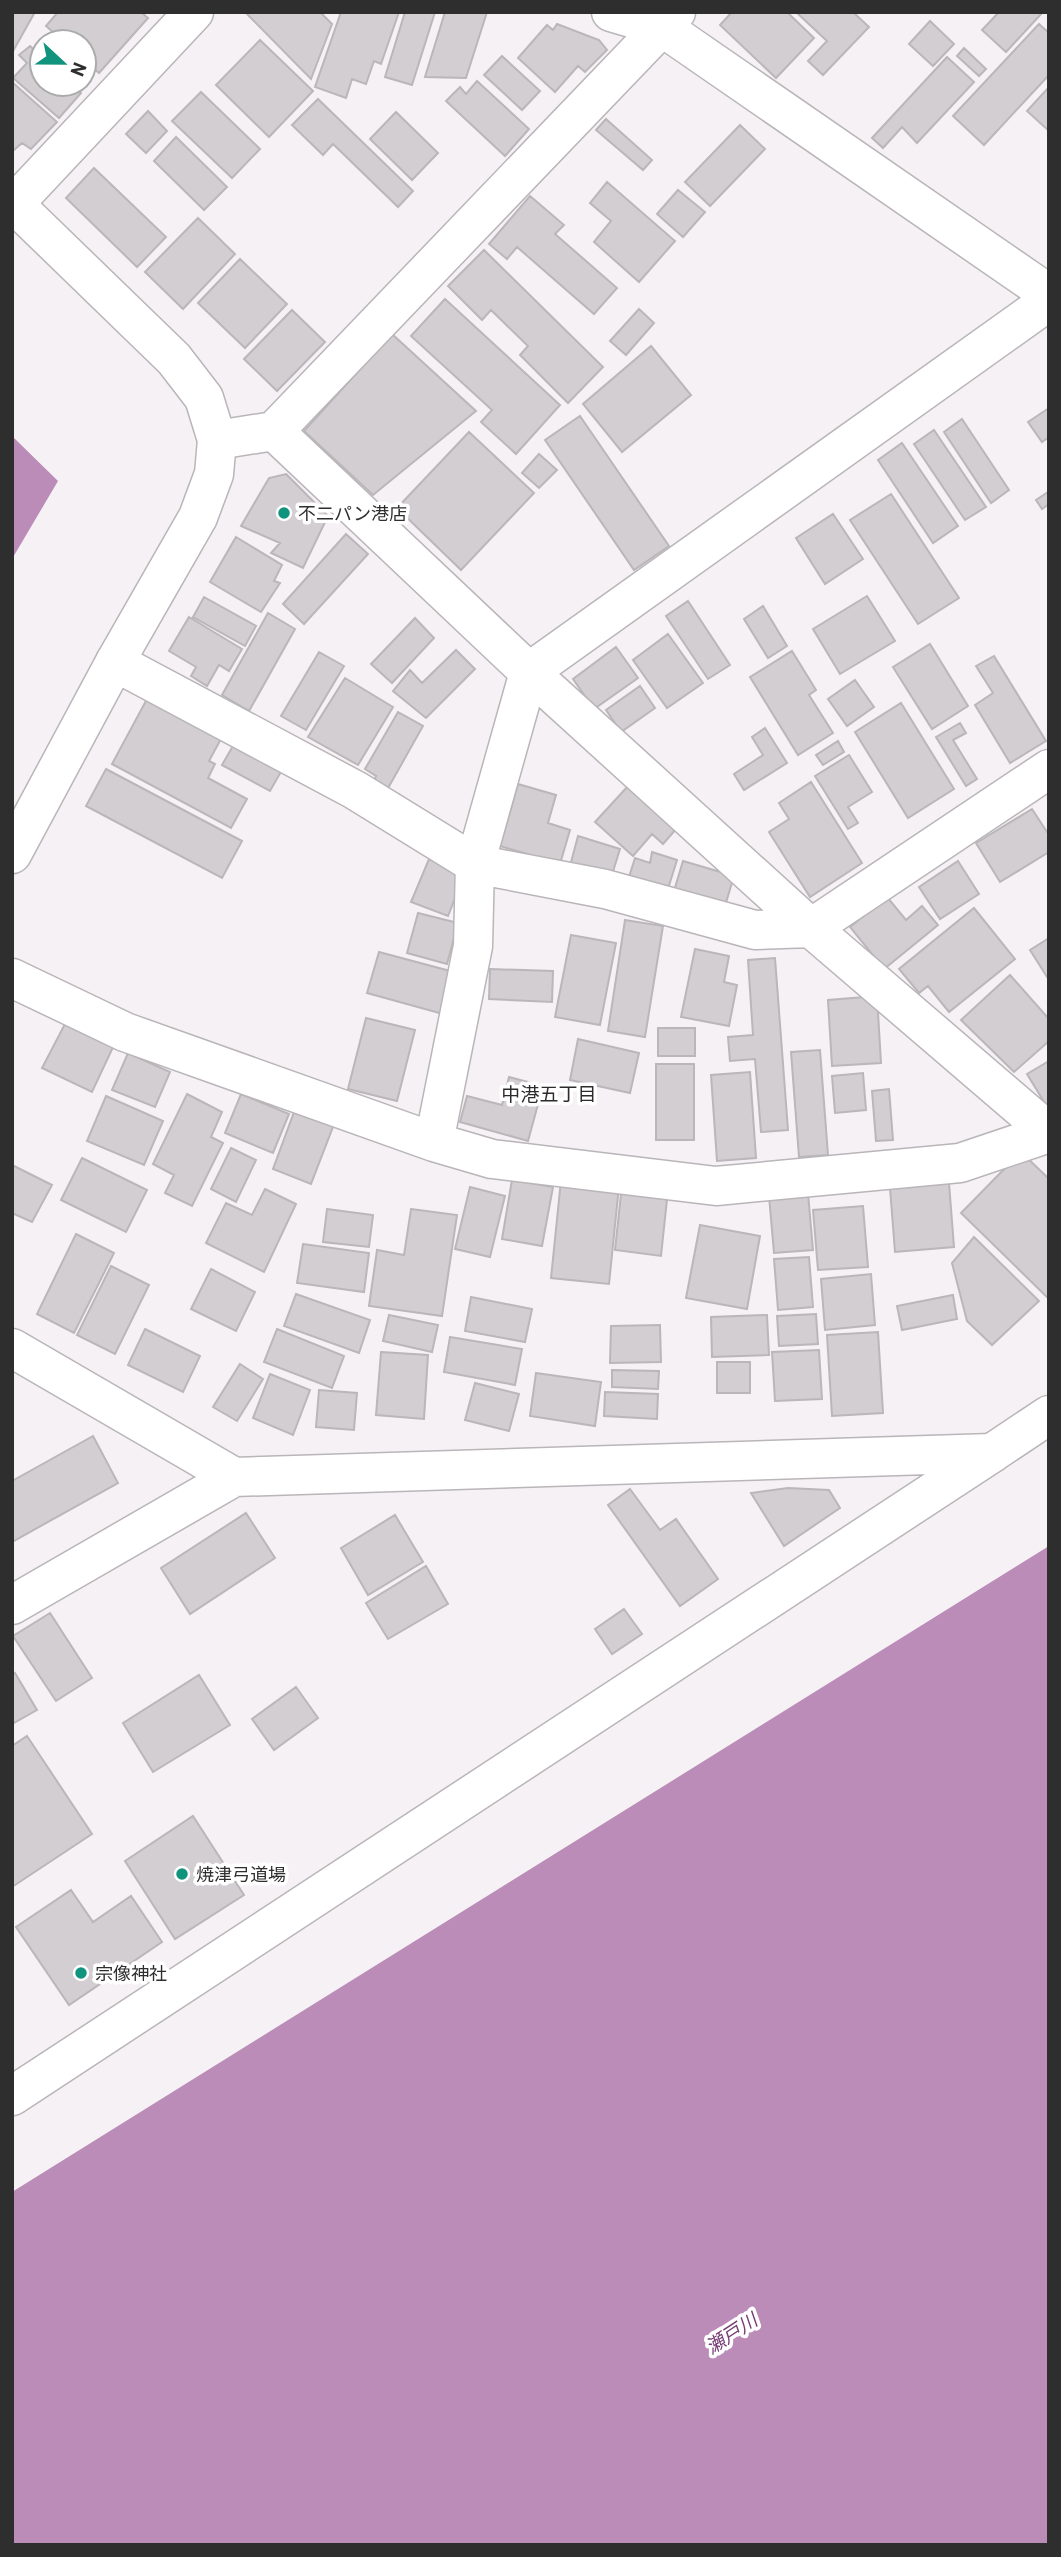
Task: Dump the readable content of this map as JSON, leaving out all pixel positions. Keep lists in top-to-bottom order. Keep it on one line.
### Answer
{"districts":["中港五丁目"],"water":["瀬戸川"],"places":["不二パン港店","焼津弓道場","宗像神社"],"north":"right"}
